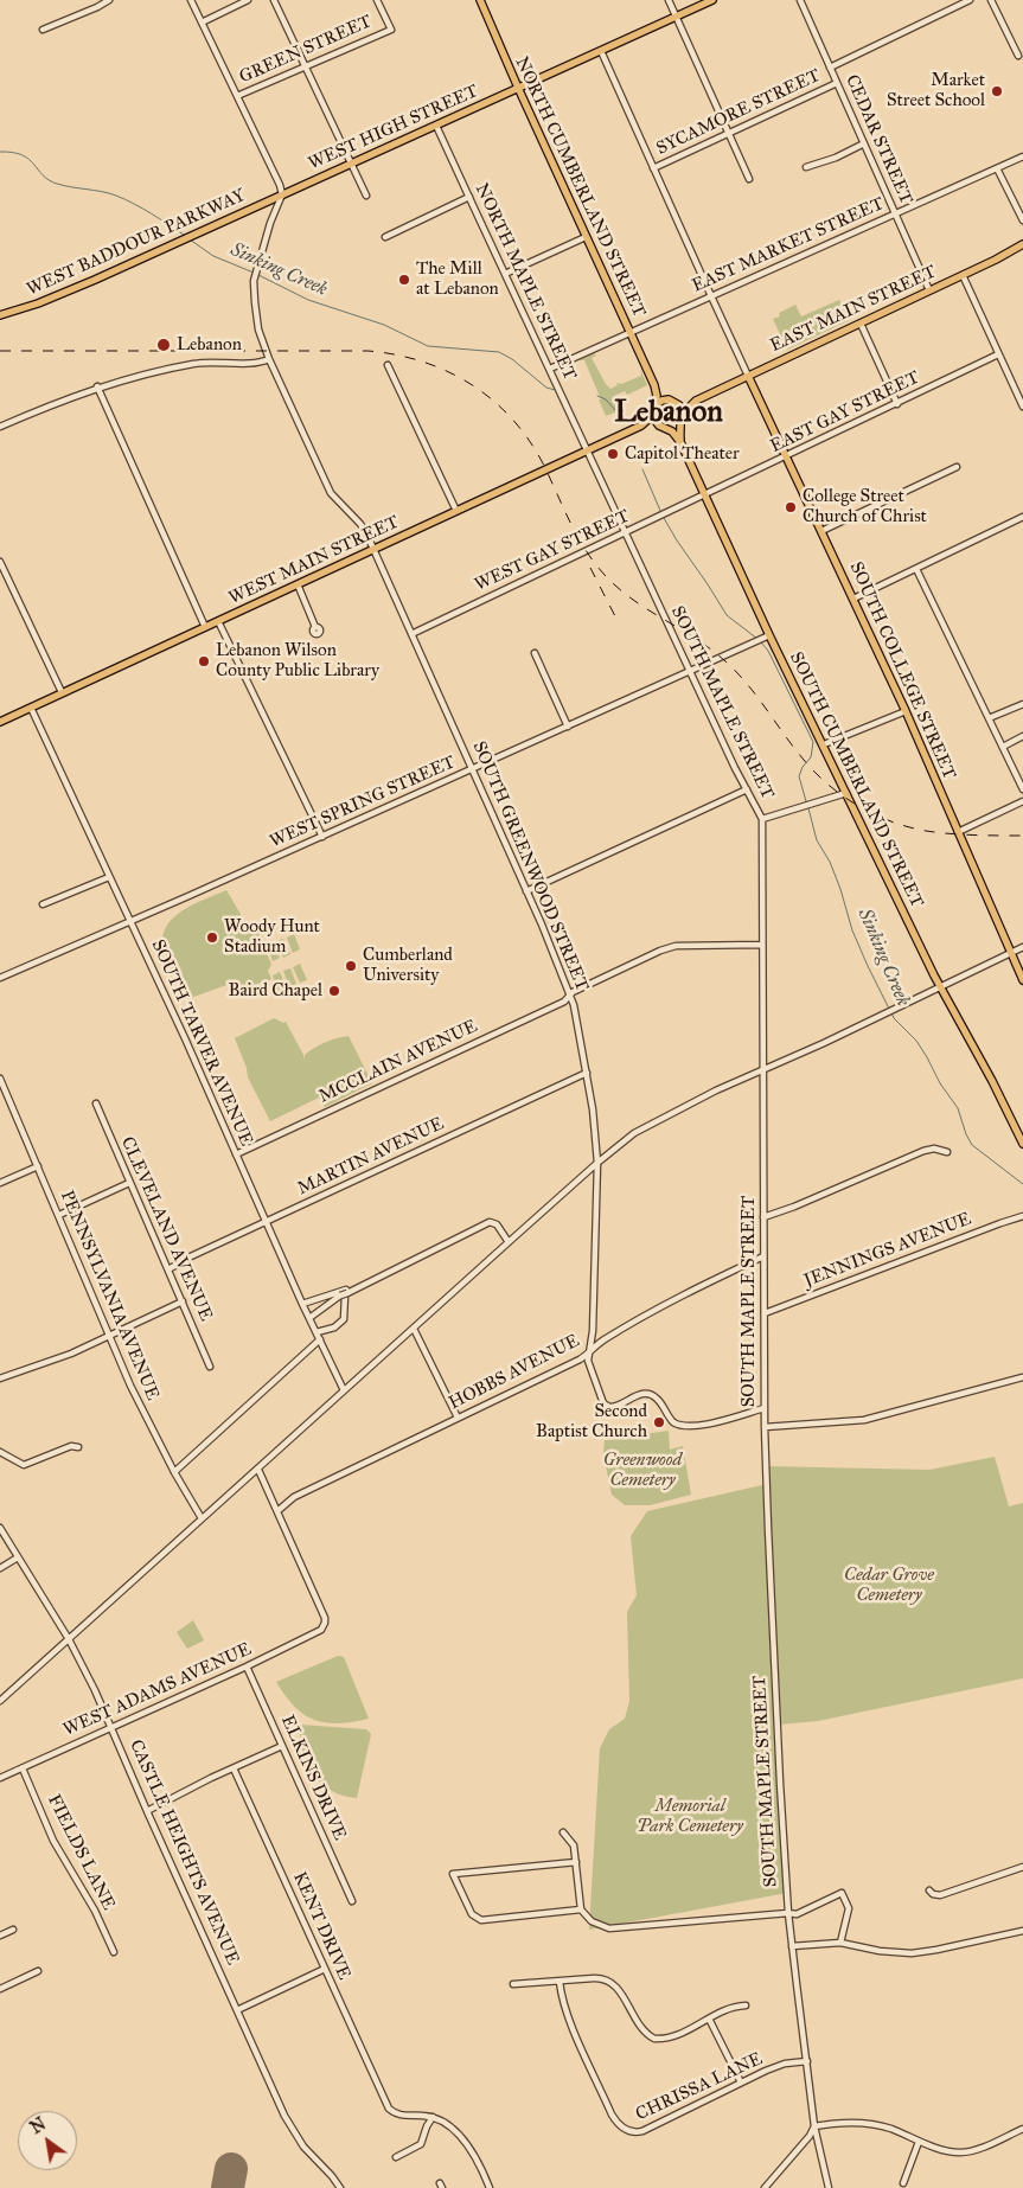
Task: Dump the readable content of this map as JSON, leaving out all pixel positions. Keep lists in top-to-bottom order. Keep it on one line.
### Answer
{"streets":{"main road":["WEST HIGH STREET","NORTH CUMBERLAND STREET","WEST BADDOUR PARKWAY","EAST MAIN STREET","WEST MAIN STREET","SOUTH COLLEGE STREET","SOUTH CUMBERLAND STREET"],"street":["GREEN STREET","SYCAMORE STREET","CEDAR STREET","EAST MARKET STREET","NORTH MAPLE STREET","EAST GAY STREET","WEST GAY STREET","SOUTH MAPLE STREET","WEST SPRING STREET","SOUTH GREENWOOD STREET","SOUTH TARVER AVENUE","MCCLAIN AVENUE","MARTIN AVENUE","CLEVELAND AVENUE","JENNINGS AVENUE","PENNSYLVANIA AVENUE","HOBBS AVENUE","WEST ADAMS AVENUE","ELKINS DRIVE","FIELDS LANE","CASTLE HEIGHTS AVENUE","KENT DRIVE","CHRISSA LANE"]},"crossings":[["SYCAMORE STREET","CEDAR STREET"],["WEST HIGH STREET","NORTH CUMBERLAND STREET"],["WEST HIGH STREET","WEST BADDOUR PARKWAY"],["WEST HIGH STREET","NORTH MAPLE STREET"],["WEST HIGH STREET","SOUTH GREENWOOD STREET"],["CEDAR STREET","EAST MARKET STREET"],["CEDAR STREET","EAST MAIN STREET"],["NORTH CUMBERLAND STREET","EAST MARKET STREET"],["NORTH CUMBERLAND STREET","EAST MAIN STREET"],["NORTH CUMBERLAND STREET","WEST MAIN STREET"],["NORTH CUMBERLAND STREET","SOUTH CUMBERLAND STREET"],["WEST BADDOUR PARKWAY","SOUTH GREENWOOD STREET"],["EAST MARKET STREET","NORTH MAPLE STREET"],["NORTH MAPLE STREET","WEST MAIN STREET"],["NORTH MAPLE STREET","SOUTH MAPLE STREET"],["EAST MAIN STREET","WEST MAIN STREET"],["EAST MAIN STREET","SOUTH COLLEGE STREET"],["EAST MAIN STREET","SOUTH CUMBERLAND STREET"],["EAST GAY STREET","WEST GAY STREET"],["EAST GAY STREET","SOUTH COLLEGE STREET"],["EAST GAY STREET","SOUTH CUMBERLAND STREET"],["WEST GAY STREET","SOUTH MAPLE STREET"],["WEST GAY STREET","SOUTH CUMBERLAND STREET"],["WEST GAY STREET","SOUTH GREENWOOD STREET"],["WEST MAIN STREET","SOUTH MAPLE STREET"],["WEST MAIN STREET","SOUTH CUMBERLAND STREET"],["WEST MAIN STREET","SOUTH GREENWOOD STREET"],["WEST MAIN STREET","SOUTH TARVER AVENUE"],["SOUTH MAPLE STREET","WEST SPRING STREET"],["SOUTH MAPLE STREET","MCCLAIN AVENUE"],["SOUTH MAPLE STREET","JENNINGS AVENUE"],["SOUTH MAPLE STREET","HOBBS AVENUE"],["SOUTH MAPLE STREET","CHRISSA LANE"],["SOUTH CUMBERLAND STREET","WEST SPRING STREET"],["WEST SPRING STREET","SOUTH GREENWOOD STREET"],["WEST SPRING STREET","SOUTH TARVER AVENUE"],["SOUTH GREENWOOD STREET","MCCLAIN AVENUE"],["SOUTH GREENWOOD STREET","MARTIN AVENUE"],["SOUTH GREENWOOD STREET","HOBBS AVENUE"],["SOUTH TARVER AVENUE","MCCLAIN AVENUE"],["SOUTH TARVER AVENUE","MARTIN AVENUE"],["MARTIN AVENUE","CLEVELAND AVENUE"],["HOBBS AVENUE","WEST ADAMS AVENUE"],["WEST ADAMS AVENUE","ELKINS DRIVE"],["WEST ADAMS AVENUE","FIELDS LANE"],["WEST ADAMS AVENUE","CASTLE HEIGHTS AVENUE"]],"districts":["Lebanon"],"water":["Sinking Creek"],"parks":["Greenwood Cemetery","Cedar Grove Cemetery","Memorial Park Cemetery"],"places":["Market Street School","The Mill at Lebanon","Lebanon","Capitol Theater","College Street Church of Christ","Lebanon Wilson County Public Library","Woody Hunt Stadium","Cumberland University","Baird Chapel","Second Baptist Church"],"north":"top left"}
